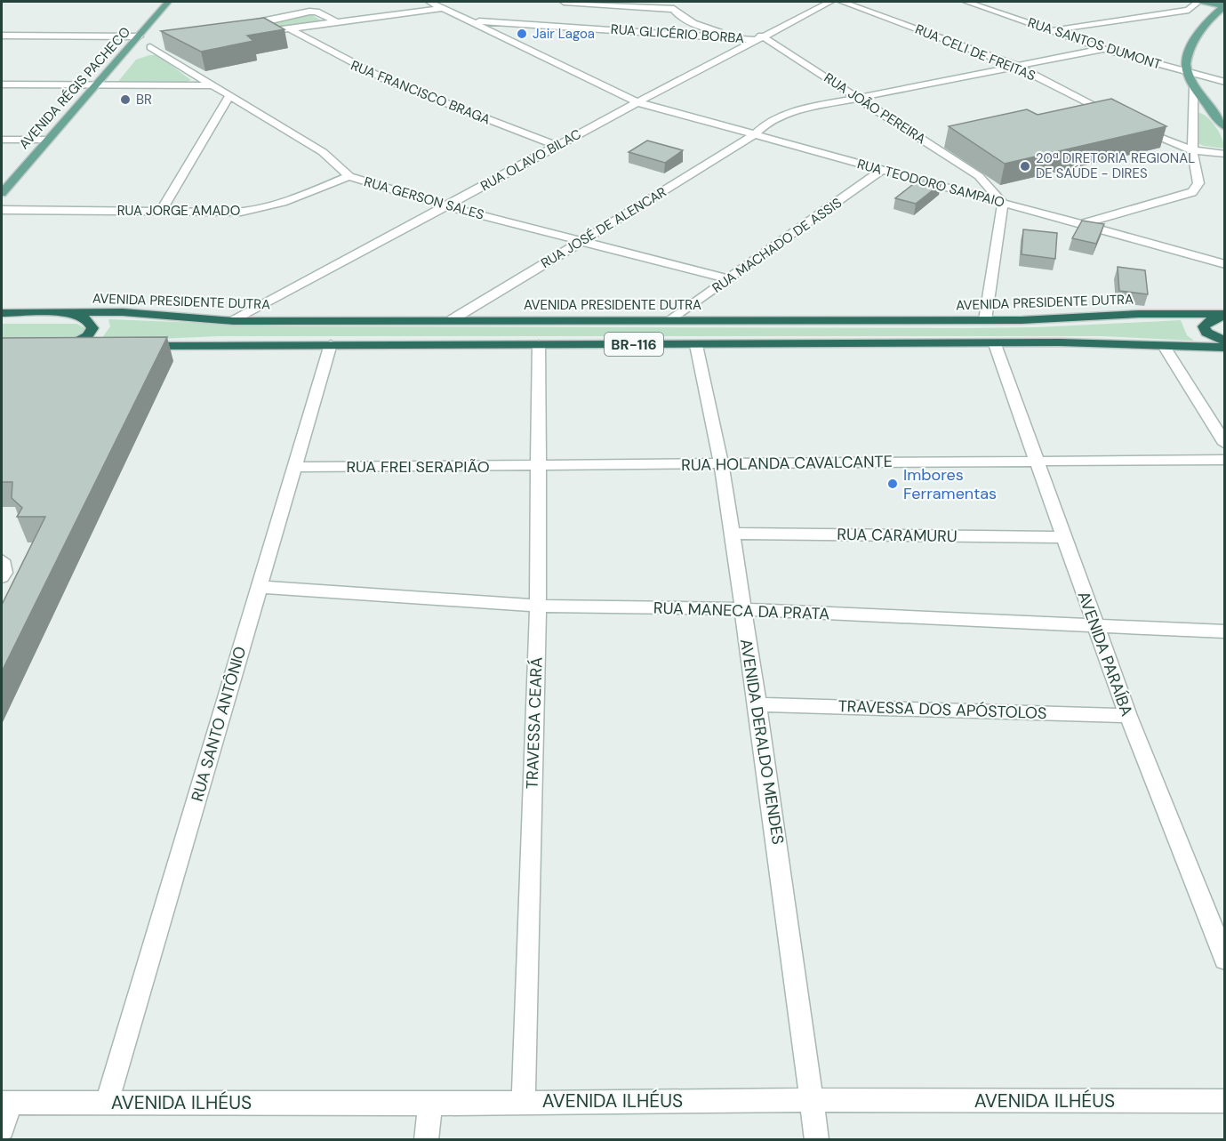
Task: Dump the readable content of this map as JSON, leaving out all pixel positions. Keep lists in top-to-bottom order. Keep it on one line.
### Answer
{"streets":{"highway":["AVENIDA PRESIDENTE DUTRA","BR-116"],"main road":["AVENIDA RÉGIS PACHECO"],"street":["RUA GLICÉRIO BORBA","RUA SANTOS DUMONT","RUA CELI DE FREITAS","RUA FRANCISCO BRAGA","RUA JOÃO PEREIRA","RUA OLAVO BILAC","RUA TEODORO SAMPAIO","RUA GERSON SALES","RUA JORGE AMADO","RUA JOSÉ DE ALENCAR","RUA MACHADO DE ASSIS","RUA HOLANDA CAVALCANTE","RUA FREI SERAPIÃO","RUA CARAMURU","RUA MANECA DA PRATA","AVENIDA PARAÍBA","TRAVESSA DOS APÓSTOLOS","TRAVESSA CEARÁ","RUA SANTO ANTÔNIO","AVENIDA DERALDO MENDES","AVENIDA ILHÉUS"]},"crossings":[["RUA GLICÉRIO BORBA","RUA JOÃO PEREIRA"],["RUA GLICÉRIO BORBA","RUA OLAVO BILAC"],["RUA GLICÉRIO BORBA","RUA TEODORO SAMPAIO"],["RUA SANTOS DUMONT","RUA JOSÉ DE ALENCAR"],["RUA CELI DE FREITAS","RUA JOSÉ DE ALENCAR"],["RUA FRANCISCO BRAGA","RUA OLAVO BILAC"],["RUA JOÃO PEREIRA","RUA OLAVO BILAC"],["RUA JOÃO PEREIRA","RUA TEODORO SAMPAIO"],["RUA JOÃO PEREIRA","RUA JOSÉ DE ALENCAR"],["RUA OLAVO BILAC","RUA TEODORO SAMPAIO"],["RUA OLAVO BILAC","RUA GERSON SALES"],["RUA OLAVO BILAC","AVENIDA PRESIDENTE DUTRA"],["RUA TEODORO SAMPAIO","RUA JOSÉ DE ALENCAR"],["RUA TEODORO SAMPAIO","RUA MACHADO DE ASSIS"],["RUA GERSON SALES","RUA JORGE AMADO"],["RUA GERSON SALES","RUA JOSÉ DE ALENCAR"],["RUA GERSON SALES","RUA MACHADO DE ASSIS"],["RUA JOSÉ DE ALENCAR","AVENIDA PRESIDENTE DUTRA"],["RUA MACHADO DE ASSIS","AVENIDA PRESIDENTE DUTRA"],["BR-116","AVENIDA PARAÍBA"],["BR-116","TRAVESSA CEARÁ"],["BR-116","RUA SANTO ANTÔNIO"],["BR-116","AVENIDA DERALDO MENDES"],["RUA HOLANDA CAVALCANTE","RUA FREI SERAPIÃO"],["RUA HOLANDA CAVALCANTE","AVENIDA PARAÍBA"],["RUA HOLANDA CAVALCANTE","TRAVESSA CEARÁ"],["RUA HOLANDA CAVALCANTE","AVENIDA DERALDO MENDES"],["RUA FREI SERAPIÃO","TRAVESSA CEARÁ"],["RUA FREI SERAPIÃO","RUA SANTO ANTÔNIO"],["RUA CARAMURU","AVENIDA PARAÍBA"],["RUA CARAMURU","AVENIDA DERALDO MENDES"],["RUA MANECA DA PRATA","AVENIDA PARAÍBA"],["RUA MANECA DA PRATA","TRAVESSA CEARÁ"],["RUA MANECA DA PRATA","RUA SANTO ANTÔNIO"],["RUA MANECA DA PRATA","AVENIDA DERALDO MENDES"],["AVENIDA PARAÍBA","TRAVESSA DOS APÓSTOLOS"],["TRAVESSA DOS APÓSTOLOS","AVENIDA DERALDO MENDES"],["TRAVESSA CEARÁ","AVENIDA ILHÉUS"],["RUA SANTO ANTÔNIO","AVENIDA ILHÉUS"],["AVENIDA DERALDO MENDES","AVENIDA ILHÉUS"]],"places":["Jair Lagoa","BR","20ª DIRETORIA REGIONAL DE SAÚDE - DIRES","Imbores Ferramentas"]}
